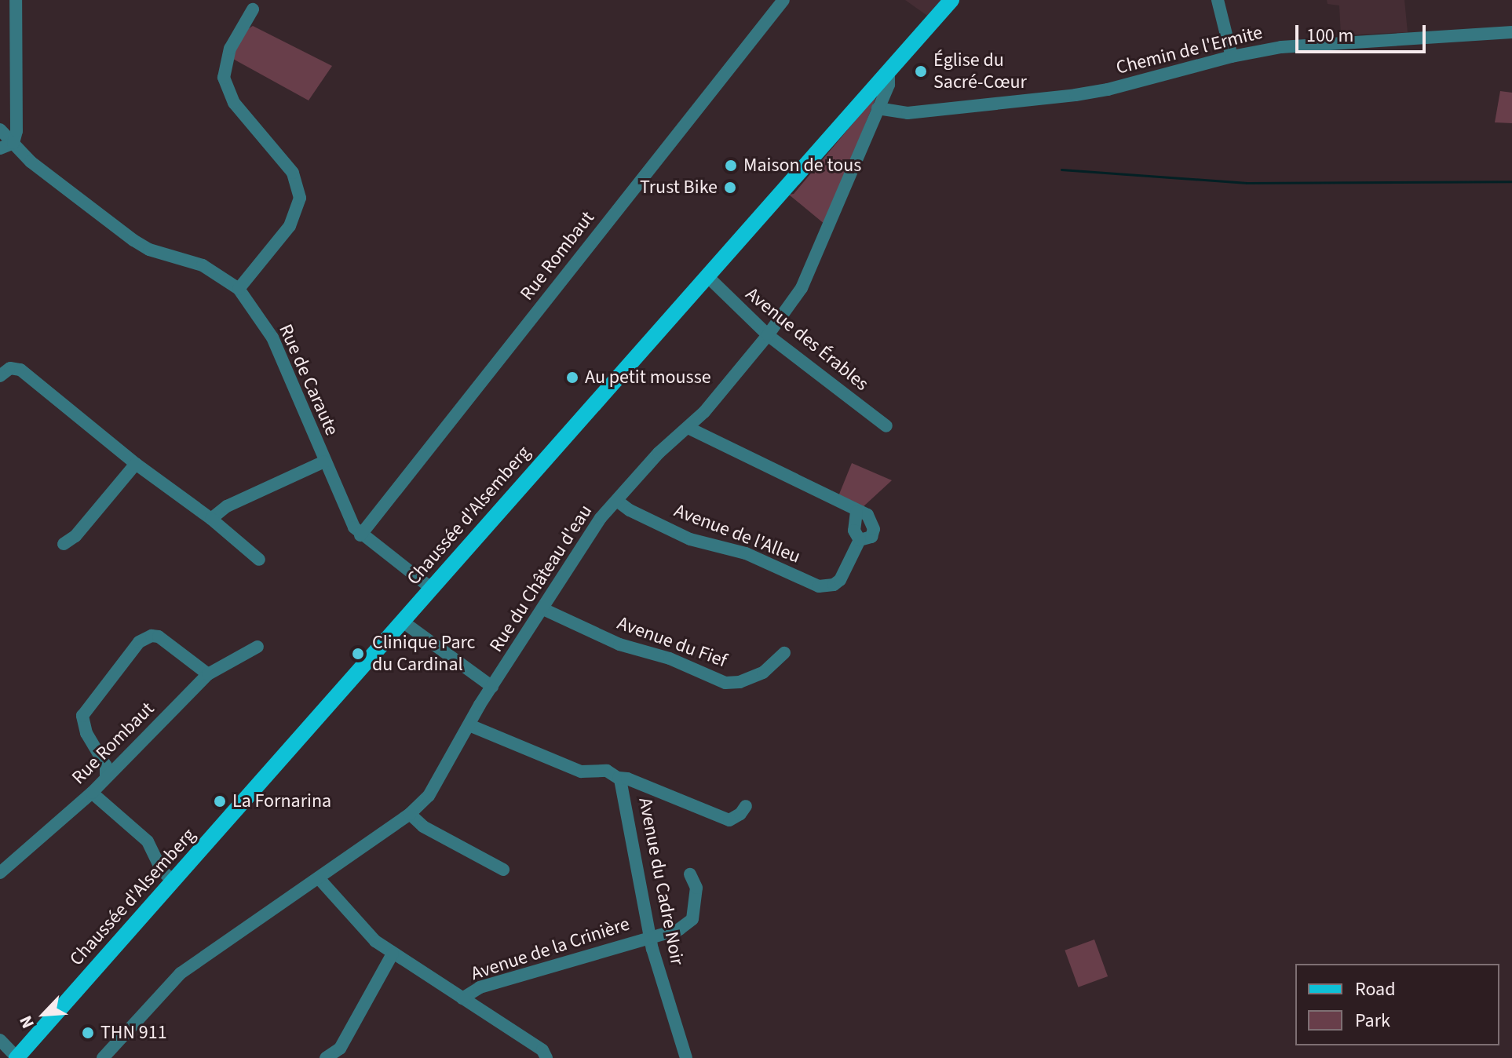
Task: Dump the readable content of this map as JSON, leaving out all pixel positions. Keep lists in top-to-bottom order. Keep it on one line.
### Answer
{"streets":{"main road":["Chaussée d'Alsemberg"],"street":["Chemin de l'Ermite","Rue Rombaut","Avenue des Érables","Rue de Caraute","Avenue de l'Alleu","Rue du Château d'eau","Avenue du Fief","Avenue du Cadre Noir","Avenue de la Crinière"]},"crossings":[["Chemin de l'Ermite","Rue du Château d'eau"],["Rue Rombaut","Rue de Caraute"],["Avenue des Érables","Chaussée d'Alsemberg"],["Avenue des Érables","Rue du Château d'eau"],["Rue de Caraute","Chaussée d'Alsemberg"],["Chaussée d'Alsemberg","Rue du Château d'eau"],["Avenue de l'Alleu","Rue du Château d'eau"],["Rue du Château d'eau","Avenue du Fief"],["Avenue du Cadre Noir","Avenue de la Crinière"]],"places":["Église du Sacré-Cœur","Maison de tous","Trust Bike","Au petit mousse","Clinique Parc du Cardinal","La Fornarina","THN 911"],"legend":["Road","Park"],"scale_bar":"100 m","north":"bottom left"}
